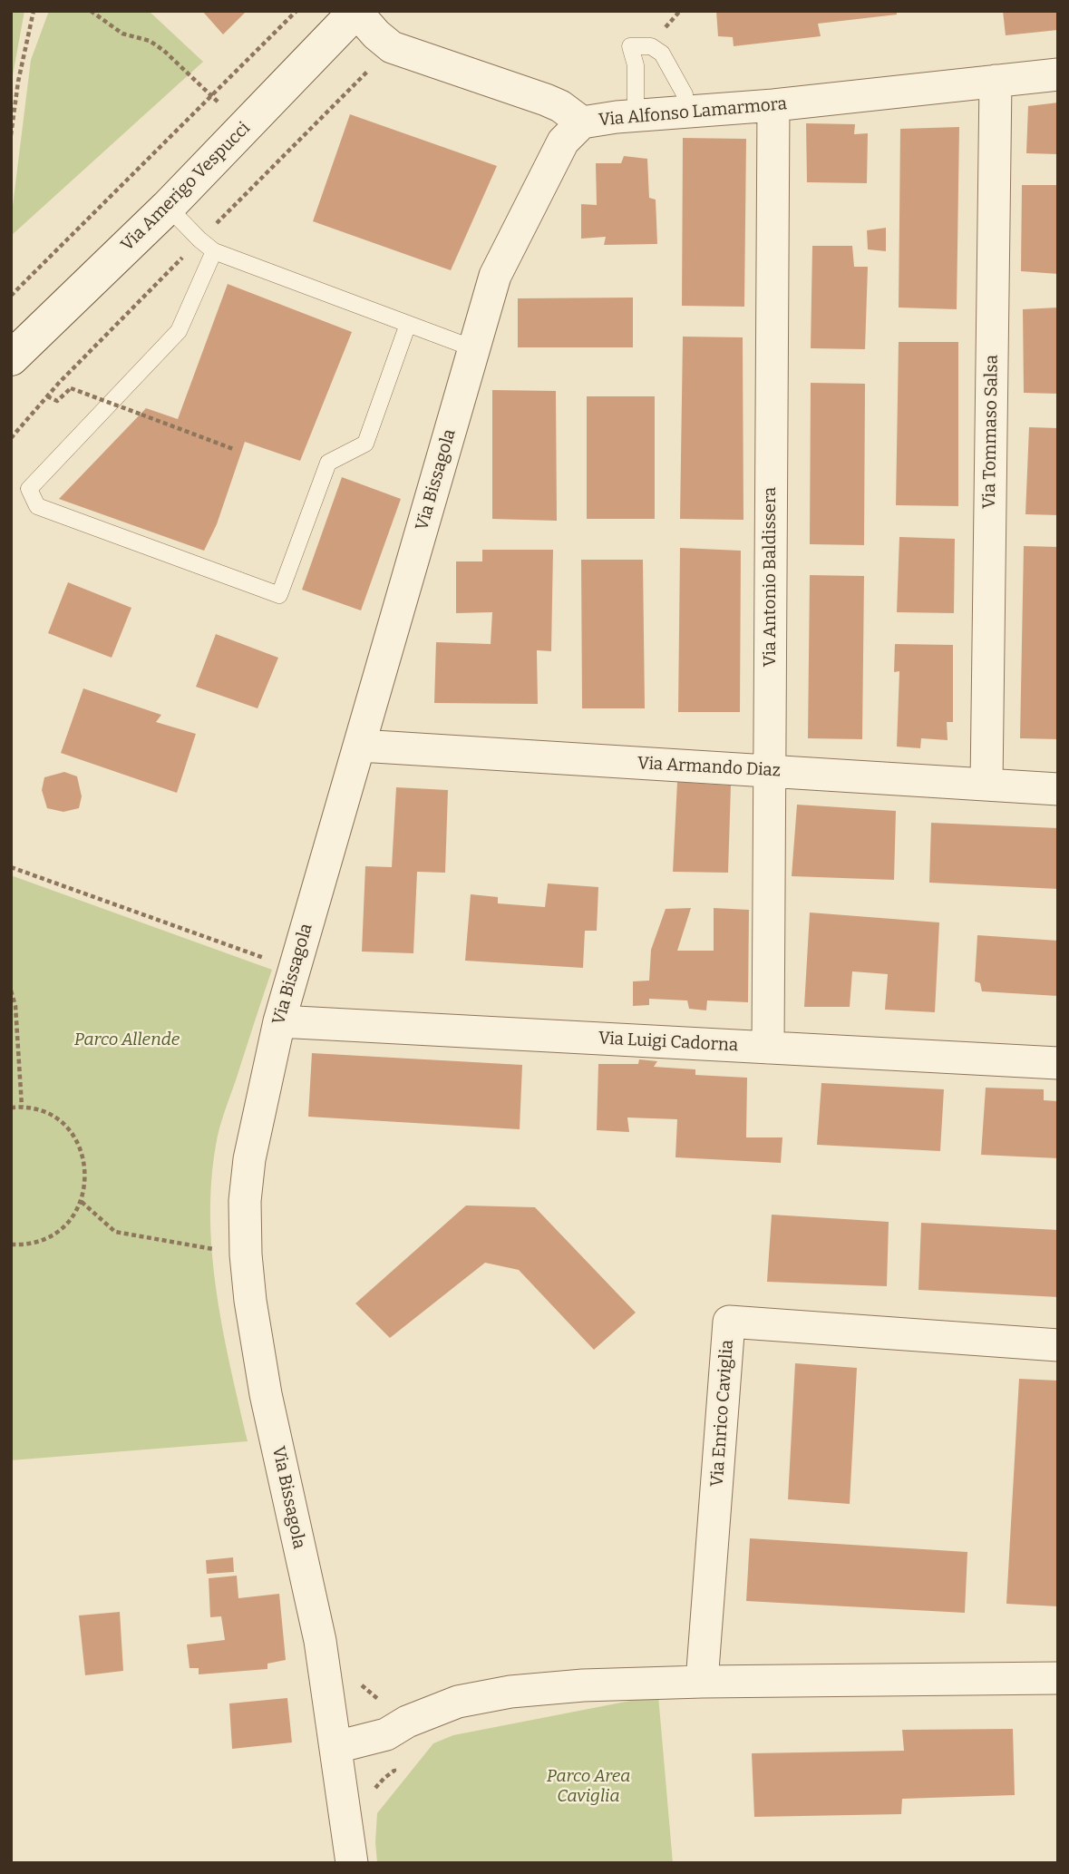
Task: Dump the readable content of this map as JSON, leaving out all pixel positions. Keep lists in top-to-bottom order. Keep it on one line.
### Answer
{"streets":{"main road":["Via Amerigo Vespucci"],"street":["Via Alfonso Lamarmora","Via Tommaso Salsa","Via Bissagola","Via Antonio Baldissera","Via Armando Diaz","Via Luigi Cadorna","Via Enrico Caviglia"]},"crossings":[["Via Alfonso Lamarmora","Via Amerigo Vespucci"],["Via Alfonso Lamarmora","Via Tommaso Salsa"],["Via Alfonso Lamarmora","Via Bissagola"],["Via Alfonso Lamarmora","Via Antonio Baldissera"],["Via Tommaso Salsa","Via Armando Diaz"],["Via Bissagola","Via Armando Diaz"],["Via Bissagola","Via Luigi Cadorna"],["Via Antonio Baldissera","Via Armando Diaz"],["Via Antonio Baldissera","Via Luigi Cadorna"]],"parks":["Parco Allende","Parco Area Caviglia"]}
